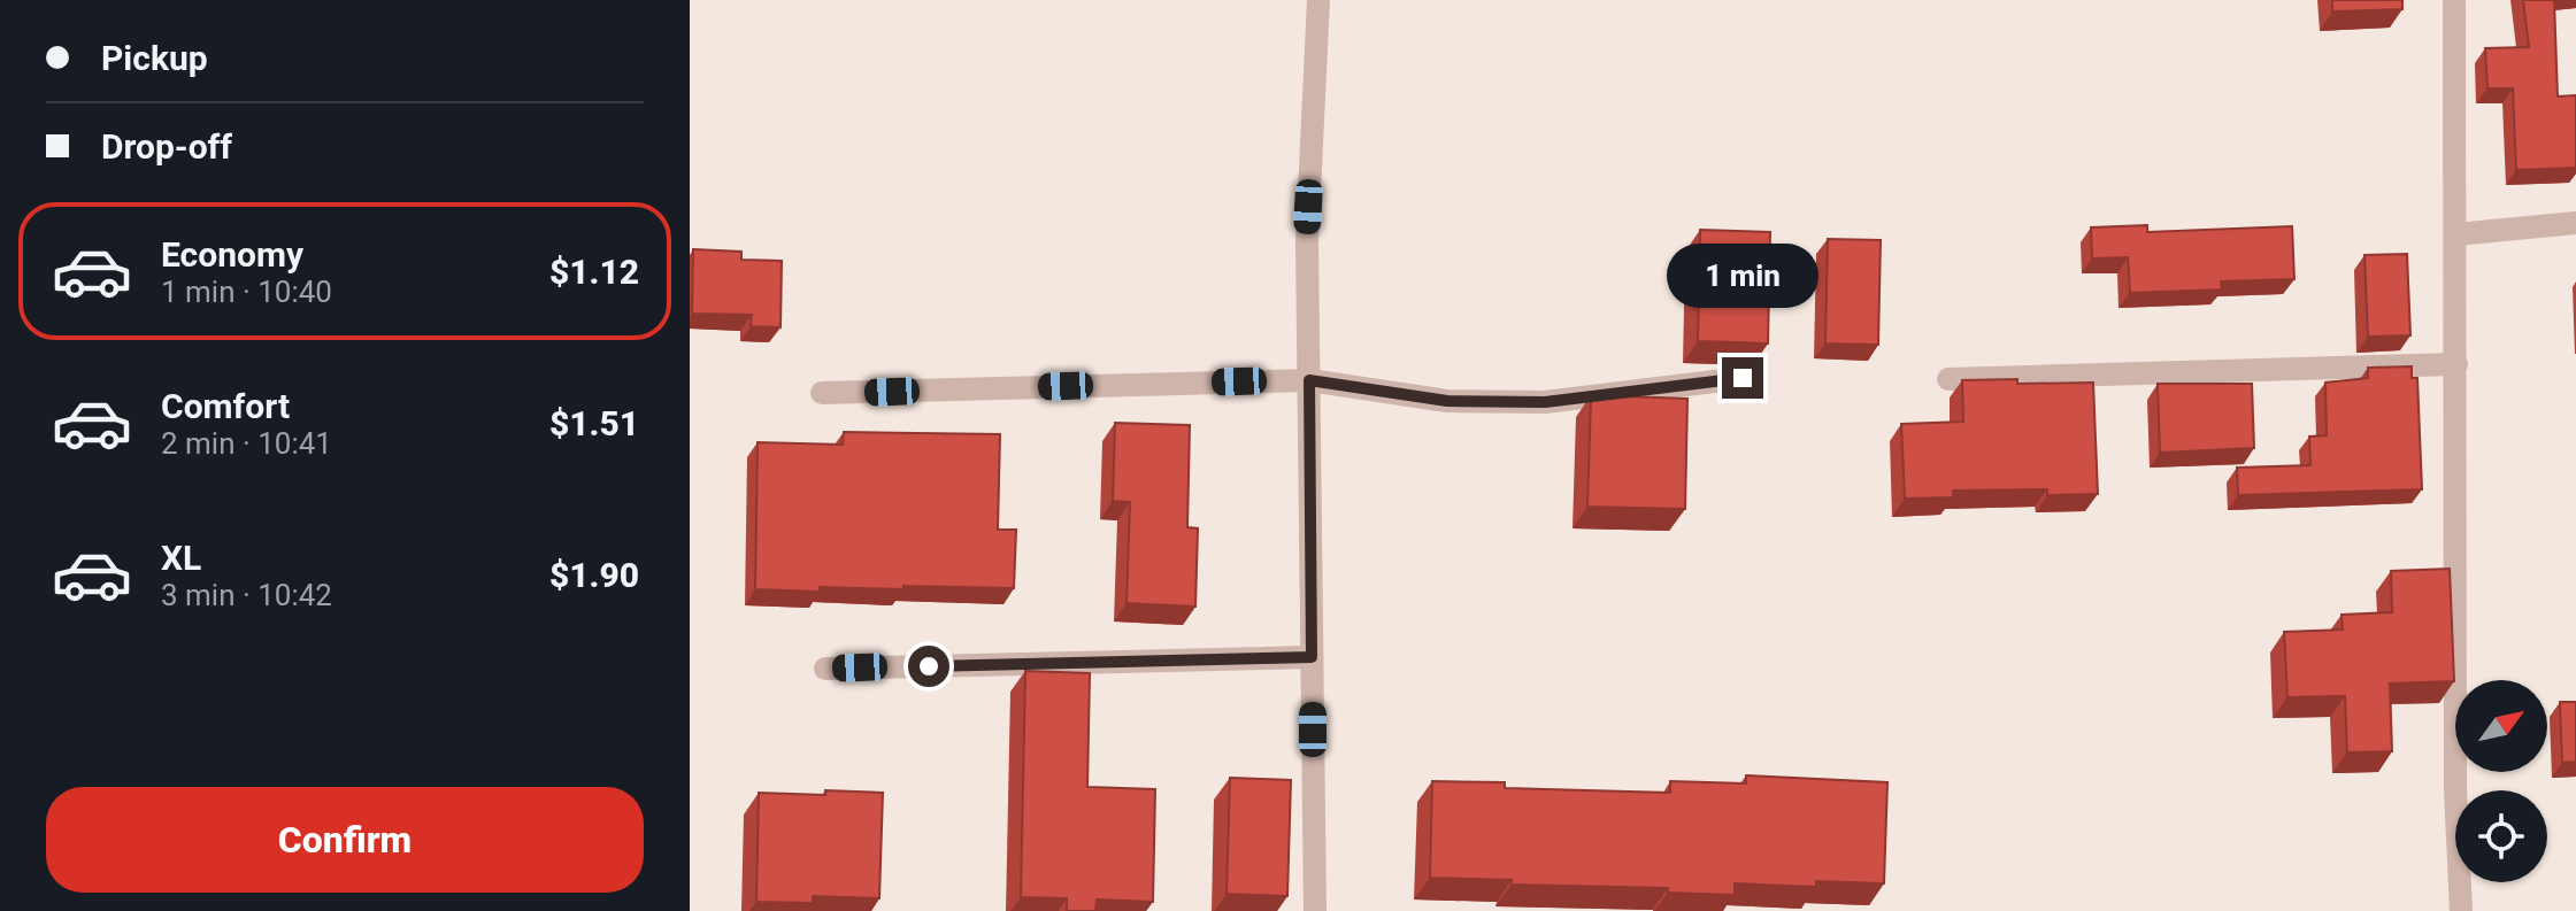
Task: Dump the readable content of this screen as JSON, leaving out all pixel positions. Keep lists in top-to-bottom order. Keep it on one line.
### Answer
{"north":"top right","page":{"banner":["Pickup","Drop-off"],"list":[{"name":"Economy","note":"1 min · 10:40","value":"$1.12"},{"name":"Comfort","note":"2 min · 10:41","value":"$1.51"},{"name":"XL","note":"3 min · 10:42","value":"$1.90"}],"bubble":"1 min","buttons":"Confirm"}}
